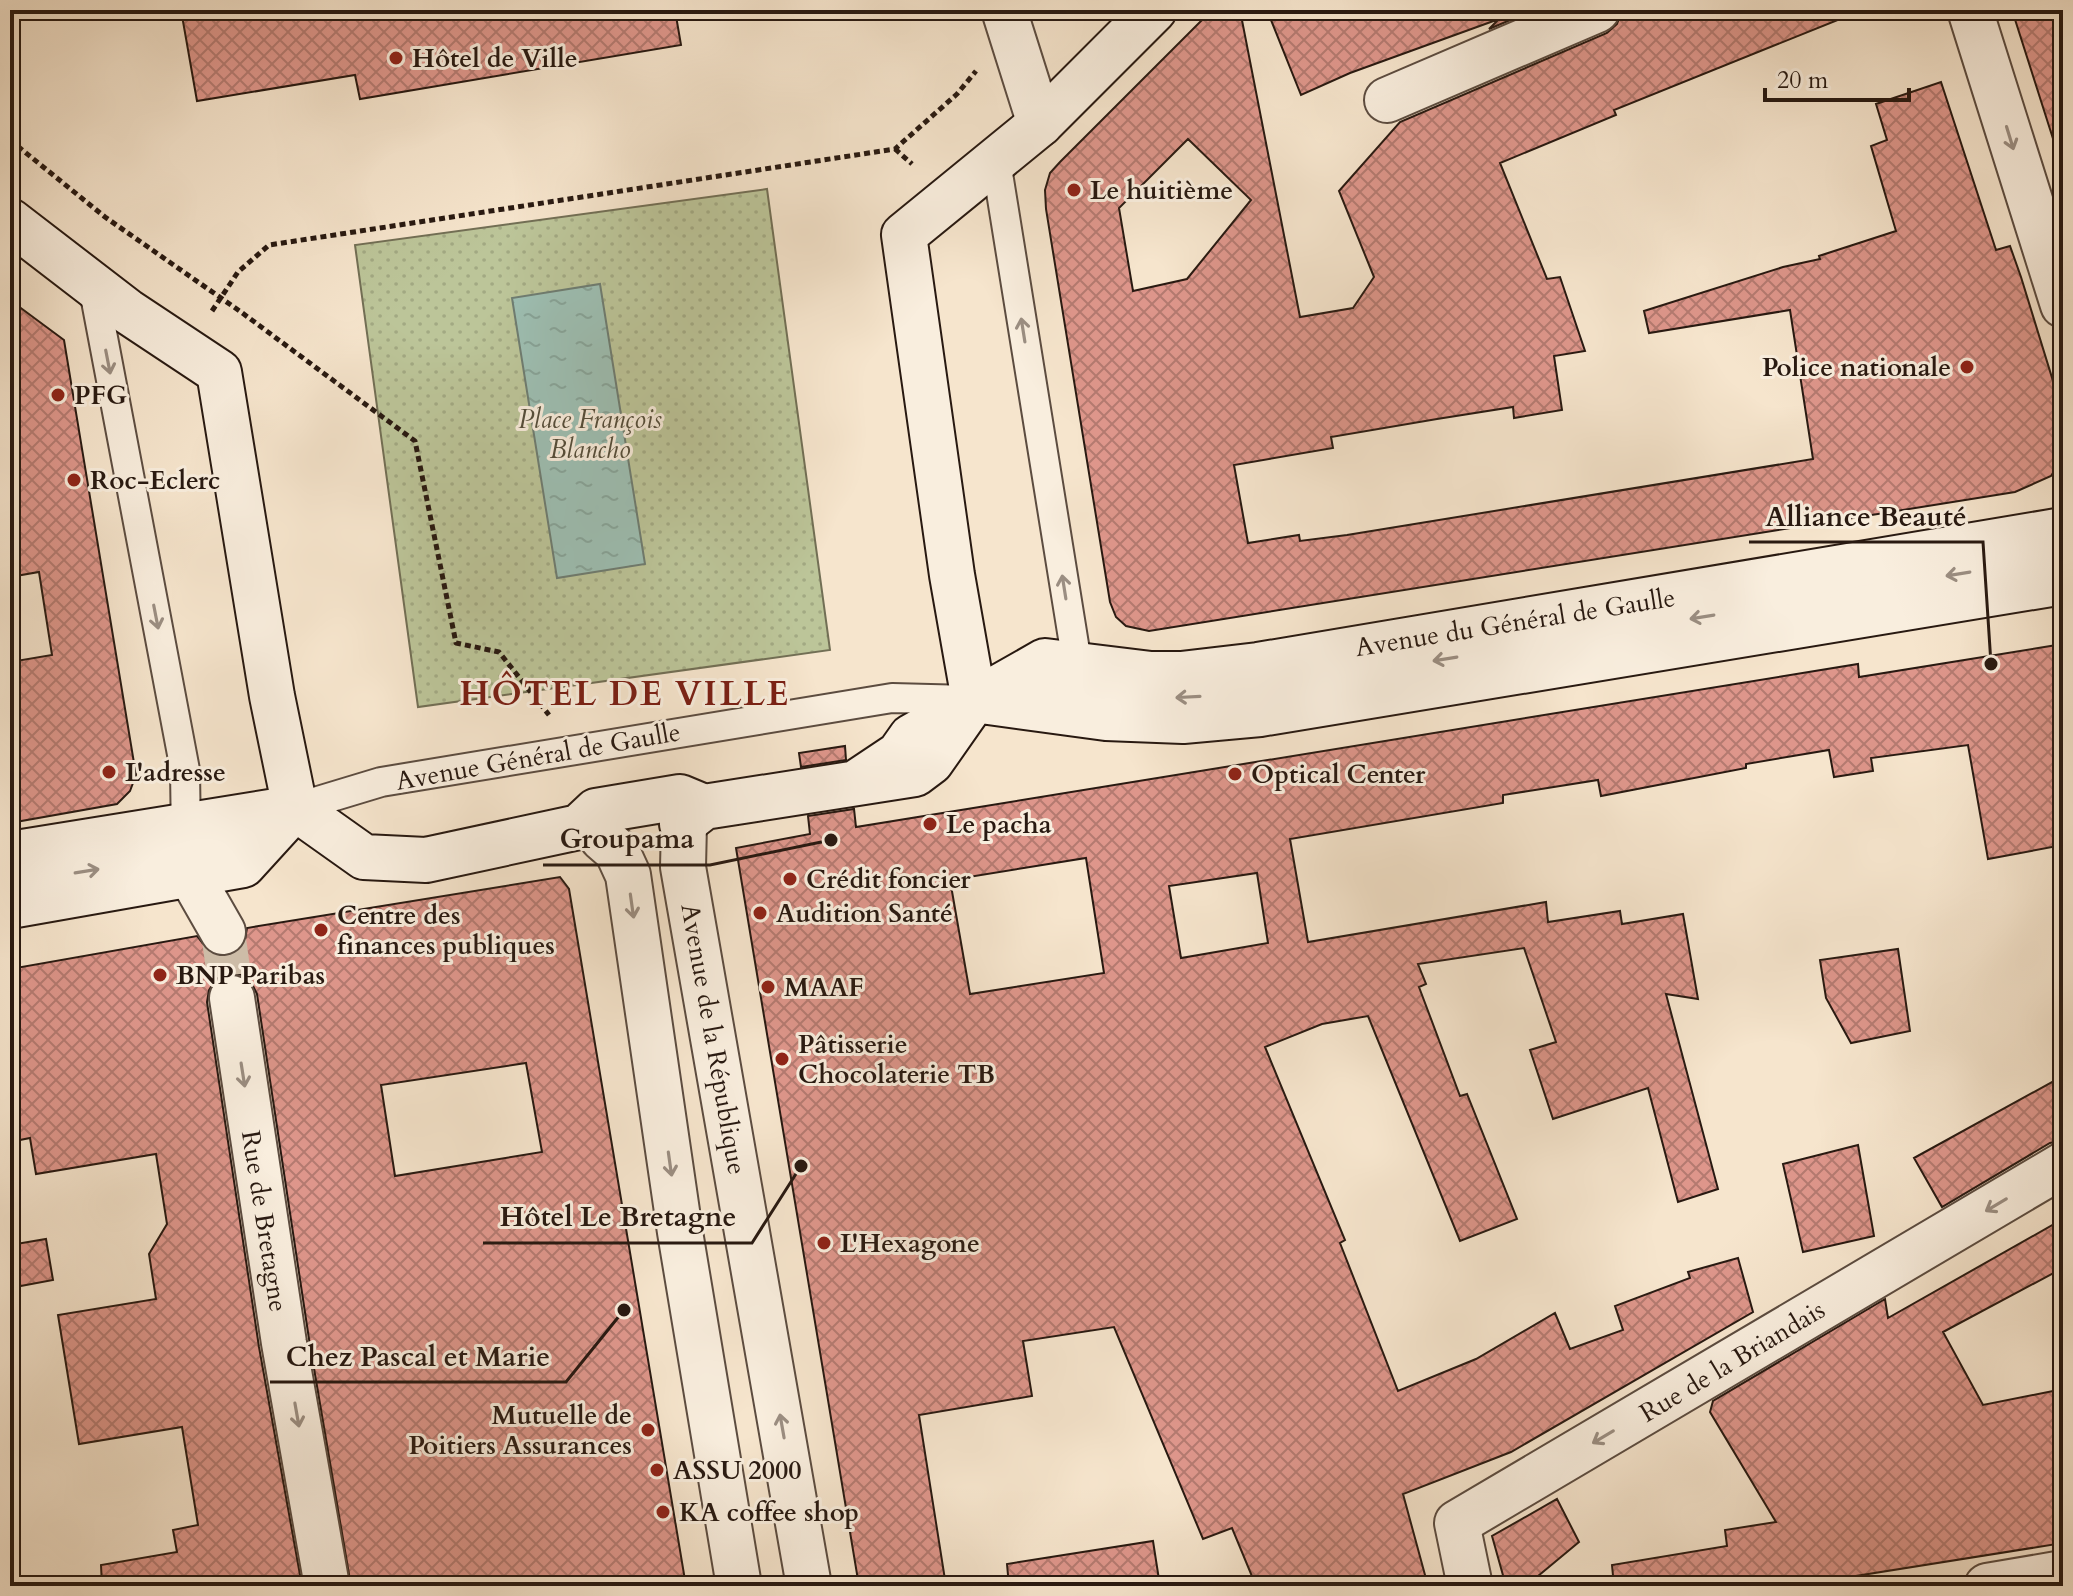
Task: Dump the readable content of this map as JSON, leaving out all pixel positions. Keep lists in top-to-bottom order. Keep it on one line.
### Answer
{"streets":{"street":["Avenue du Général de Gaulle","Avenue de la République","Rue de Bretagne","Rue de la Briandais"],"lane":["Avenue Général de Gaulle"]},"crossings":[["Avenue du Général de Gaulle","Avenue Général de Gaulle"]],"one_way":["Rue de Bretagne","Rue de la Briandais"],"districts":["HÔTEL DE VILLE"],"parks":["Place François Blancho"],"places":["Hôtel de Ville","Le huitième","Police nationale","PFG","Roc-Eclerc","Alliance Beauté","L'adresse","Optical Center","Le pacha","Groupama","Crédit foncier","Audition Santé","Centre des finances publiques","BNP Paribas","MAAF","Pâtisserie Chocolaterie TB","Hôtel Le Bretagne","L'Hexagone","Chez Pascal et Marie","Mutuelle de Poitiers Assurances","ASSU 2000","KA coffee shop"],"scale_bar":"20 m"}
